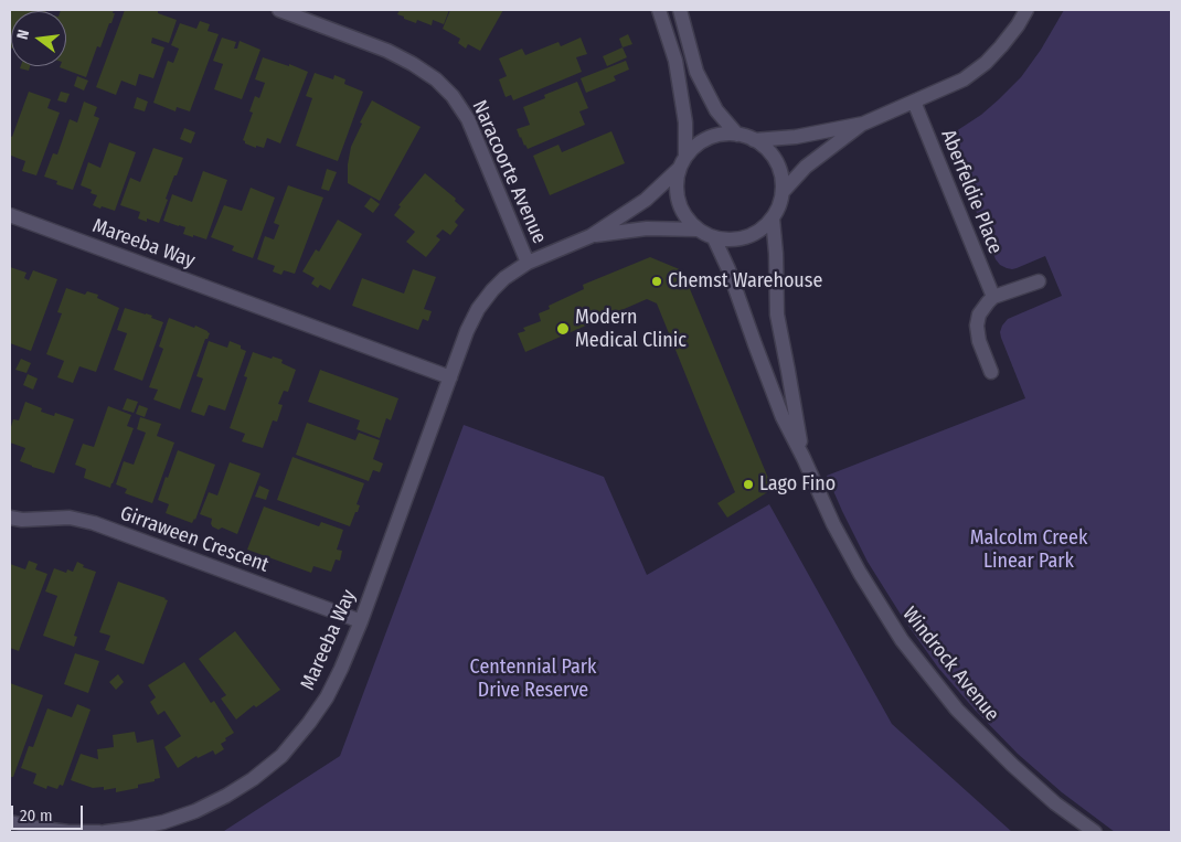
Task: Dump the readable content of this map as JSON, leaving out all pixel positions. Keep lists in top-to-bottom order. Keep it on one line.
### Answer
{"streets":{"street":["Naracoorte Avenue","Aberfeldie Place","Mareeba Way","Girraween Crescent","Windrock Avenue"]},"crossings":[["Naracoorte Avenue","Mareeba Way"],["Mareeba Way","Girraween Crescent"],["Mareeba Way","Windrock Avenue"]],"parks":["Malcolm Creek Linear Park","Centennial Park Drive Reserve"],"places":["Chemst Warehouse","Modern Medical Clinic","Lago Fino"],"scale_bar":"20 m","north":"left"}
